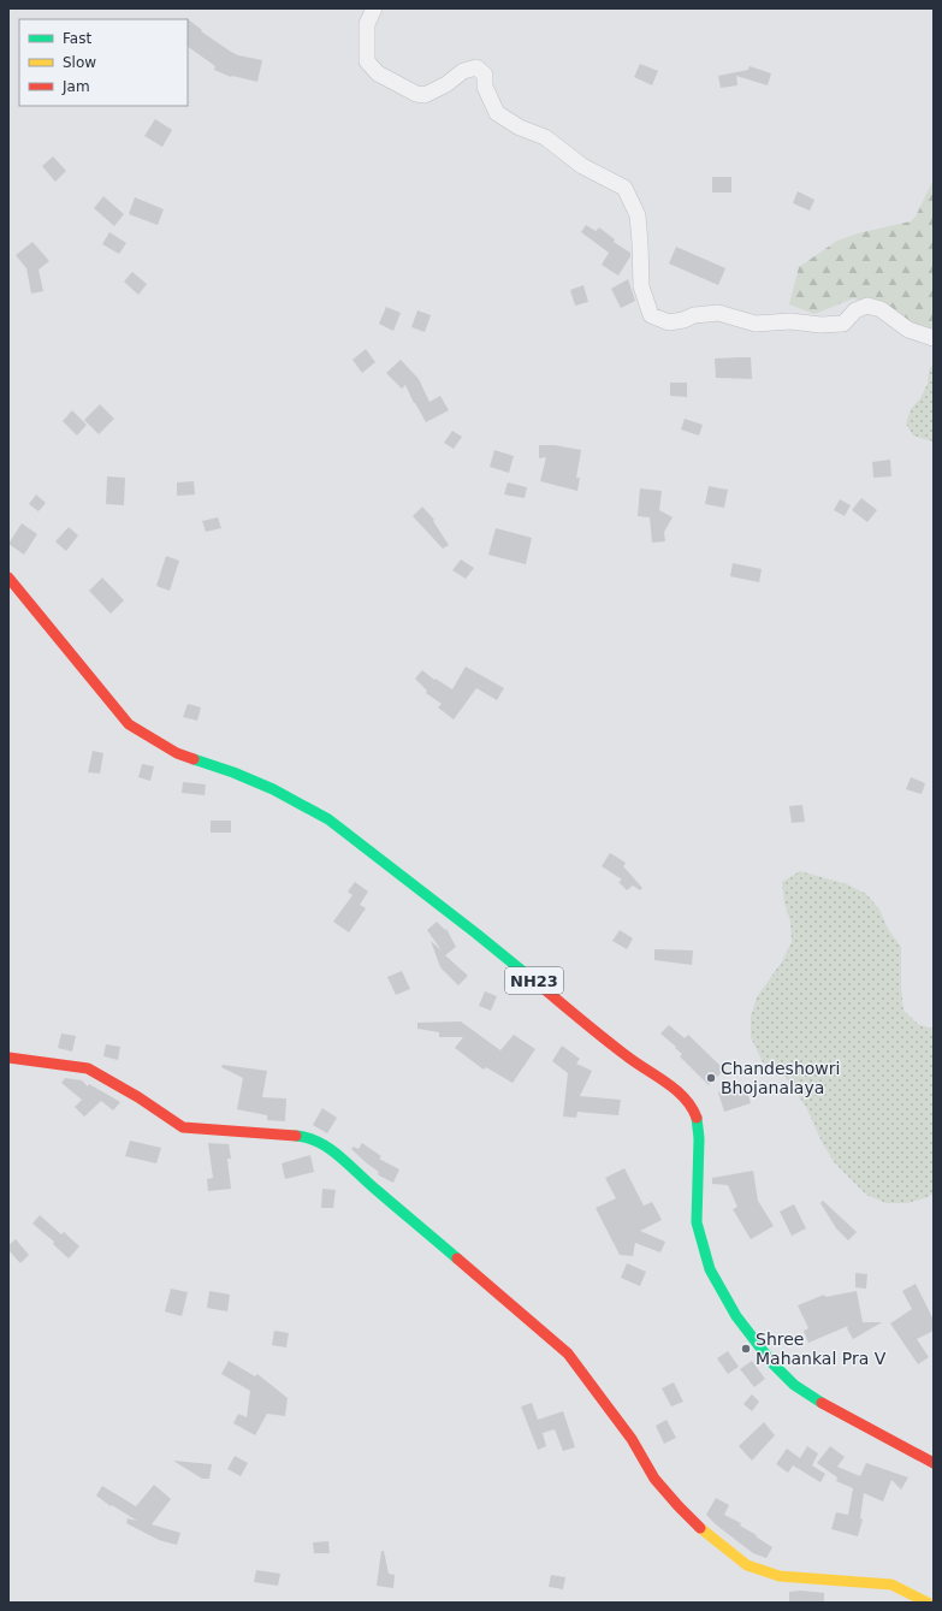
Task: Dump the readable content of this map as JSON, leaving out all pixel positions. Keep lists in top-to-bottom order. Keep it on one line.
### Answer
{"streets":{"main road":["NH23"]},"places":["Chandeshowri Bhojanalaya","Shree Mahankal Pra V"],"legend":["Fast","Slow","Jam"]}
